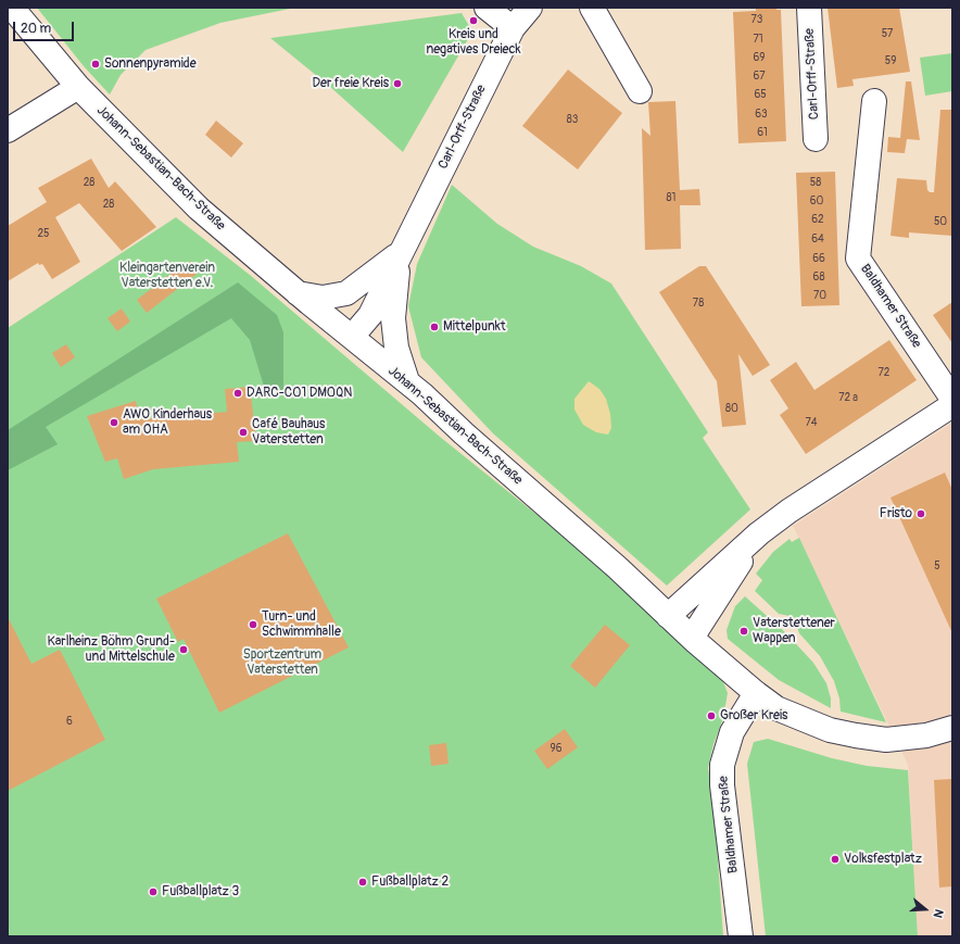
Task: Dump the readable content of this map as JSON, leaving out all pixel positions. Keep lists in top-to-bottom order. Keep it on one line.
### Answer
{"streets":{"street":["Carl-Orff-Straße","Johann-Sebastian-Bach-Straße","Baldhamer Straße"]},"crossings":[["Carl-Orff-Straße","Johann-Sebastian-Bach-Straße"],["Johann-Sebastian-Bach-Straße","Baldhamer Straße"]],"parks":["Kleingartenverein Vaterstetten e.V.","Sportzentrum Vaterstetten"],"places":["Kreis und negatives Dreieck","Sonnenpyramide","Der freie Kreis","Mittelpunkt","DARC-C01 DM0QN","AWO Kinderhaus am OHA","Café Bauhaus Vaterstetten","Fristo","Turn- und Schwimmhalle","Vaterstettener Wappen","Karlheinz Böhm Grund- und Mittelschule","Großer Kreis","Volksfestplatz","Fußballplatz 2","Fußballplatz 3"],"house_numbers":["73","57","71","69","59","67","65","63","83","61","28","58","81","60","28","62","50","25","64","66","68","70","78","72","72 a","80","74","5","6","96"],"scale_bar":"20 m","north":"right"}
